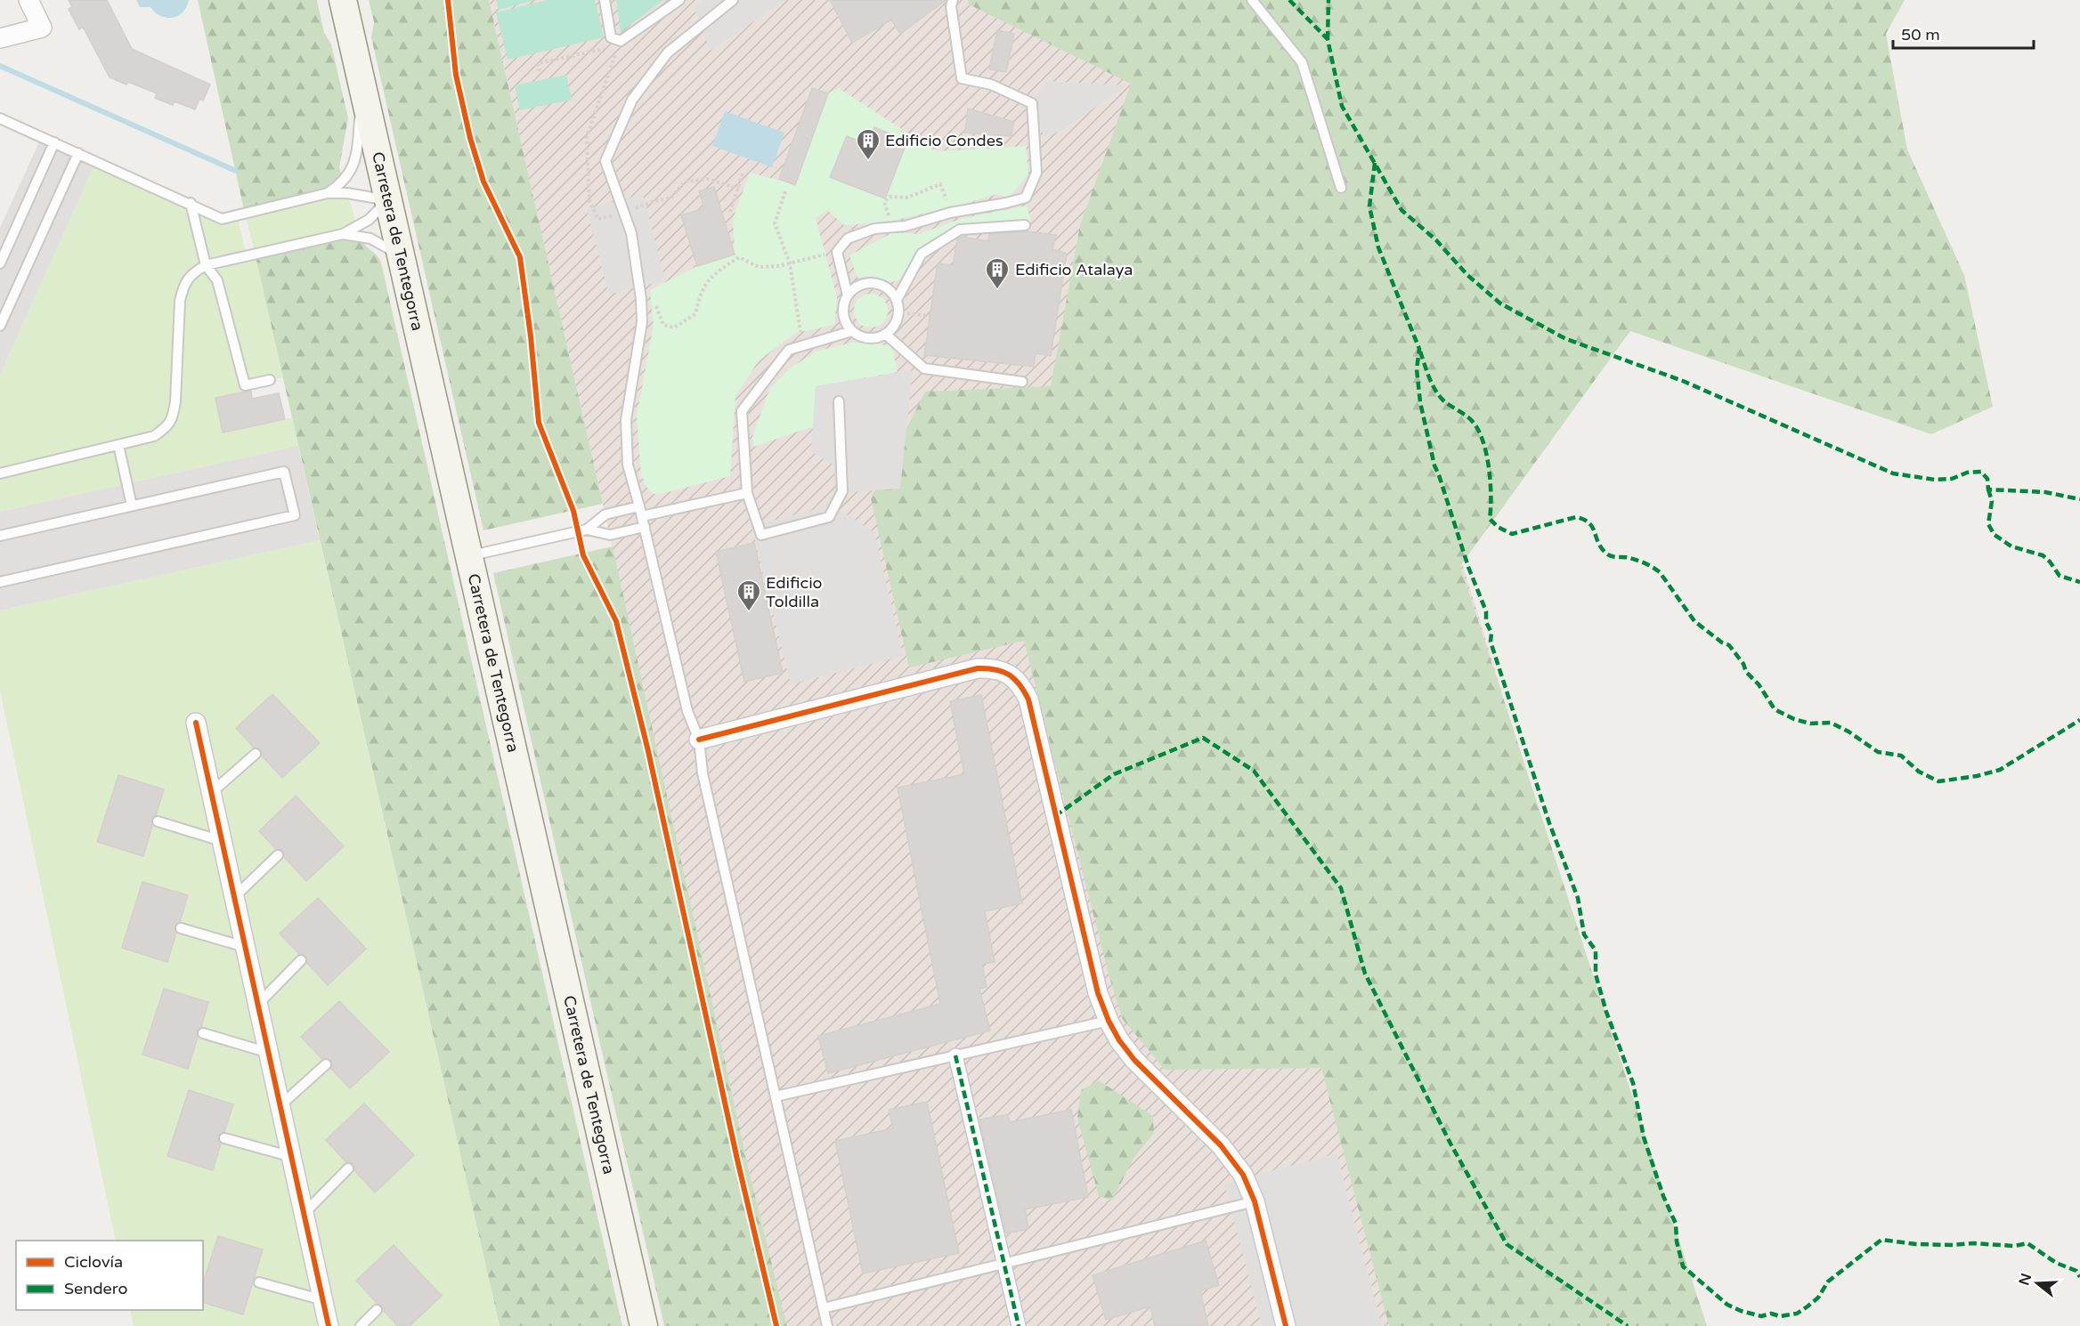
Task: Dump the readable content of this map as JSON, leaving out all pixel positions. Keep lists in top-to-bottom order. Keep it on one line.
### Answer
{"streets":{"main road":["Carretera de Tentegorra"]},"places":{"building":["Edificio Condes","Edificio Atalaya","Edificio Toldilla"]},"legend":["Ciclovía","Sendero"],"scale_bar":"50 m","north":"left"}
